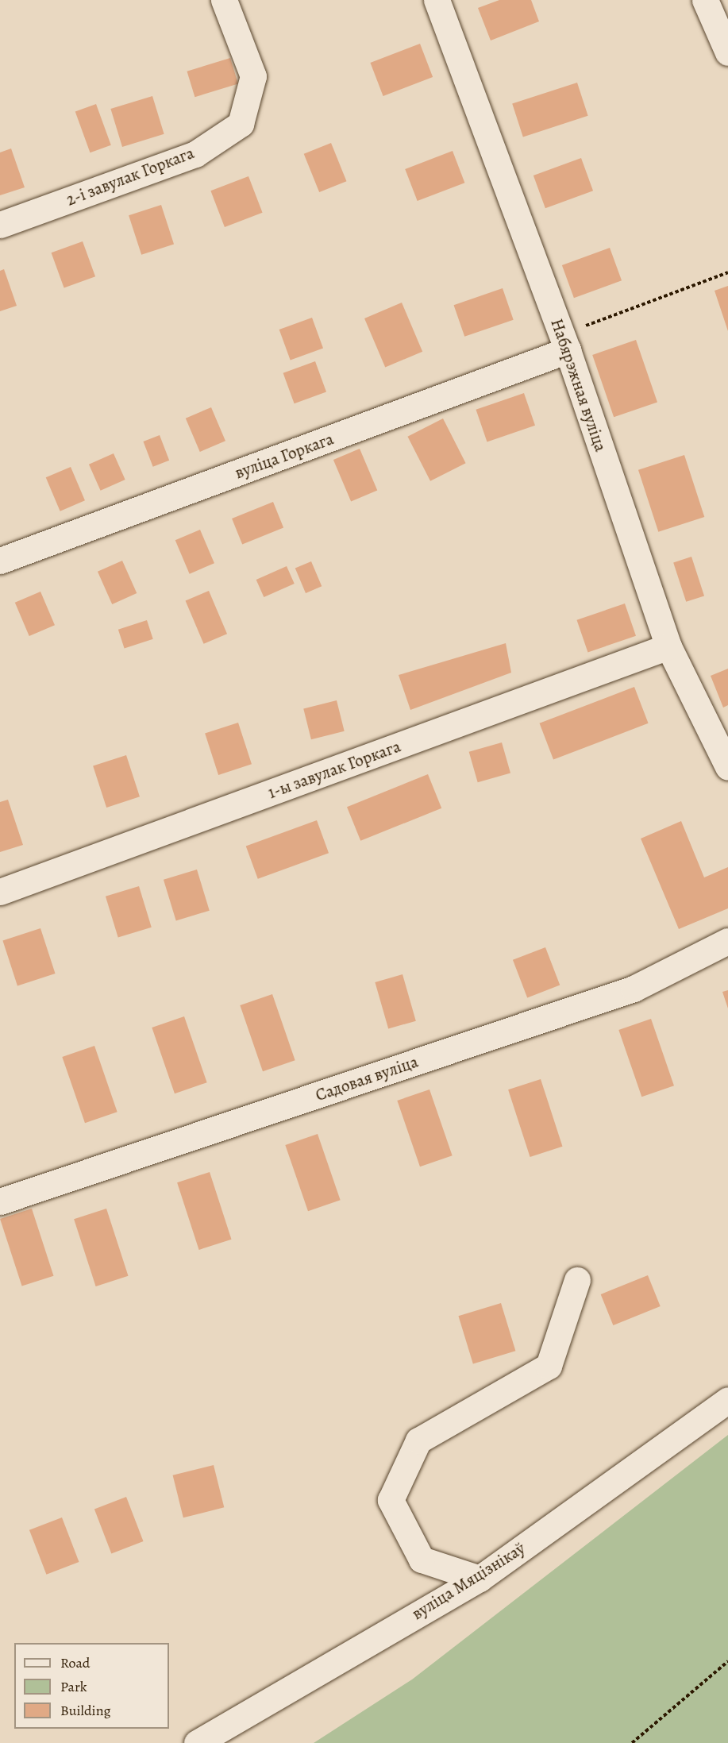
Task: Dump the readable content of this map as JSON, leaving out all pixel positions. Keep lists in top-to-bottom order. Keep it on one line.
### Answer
{"streets":{"street":["2-і завулак Горкага","Набярэжная вуліца","вуліца Горкага","1-ы завулак Горкага","Садовая вуліца","вуліца Мяцізнікаў"]},"crossings":[["Набярэжная вуліца","вуліца Горкага"],["Набярэжная вуліца","1-ы завулак Горкага"]],"legend":["Road","Park","Building"]}
